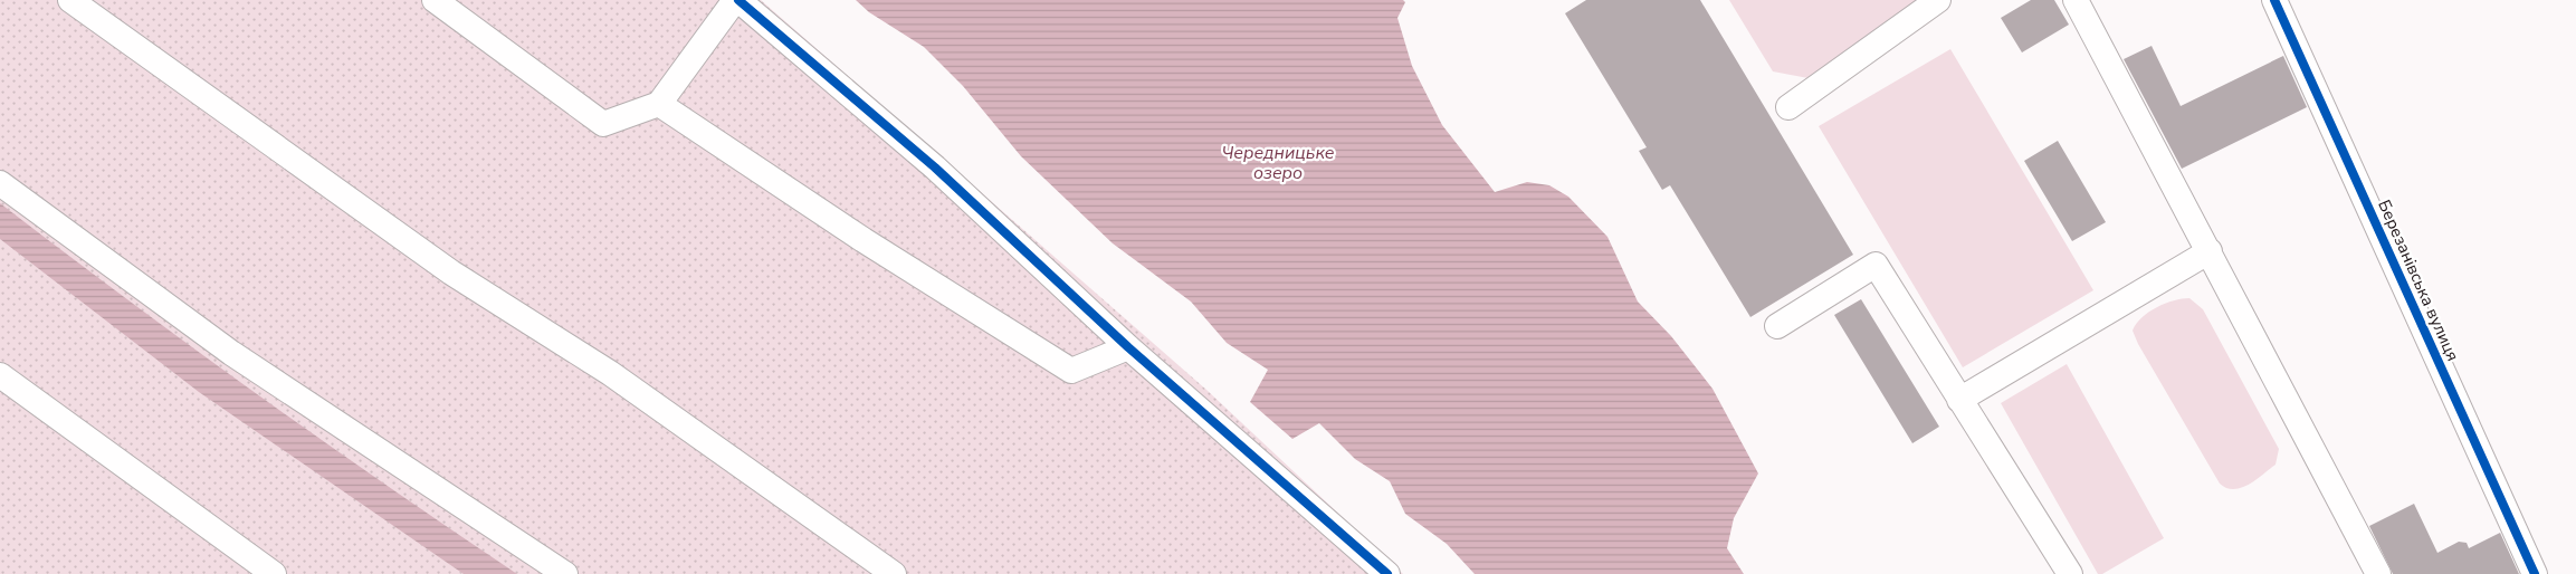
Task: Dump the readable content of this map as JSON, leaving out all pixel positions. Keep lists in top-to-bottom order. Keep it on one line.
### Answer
{"streets":{"street":["Березанівська вулиця"]},"water":["Чередницьке озеро"]}
